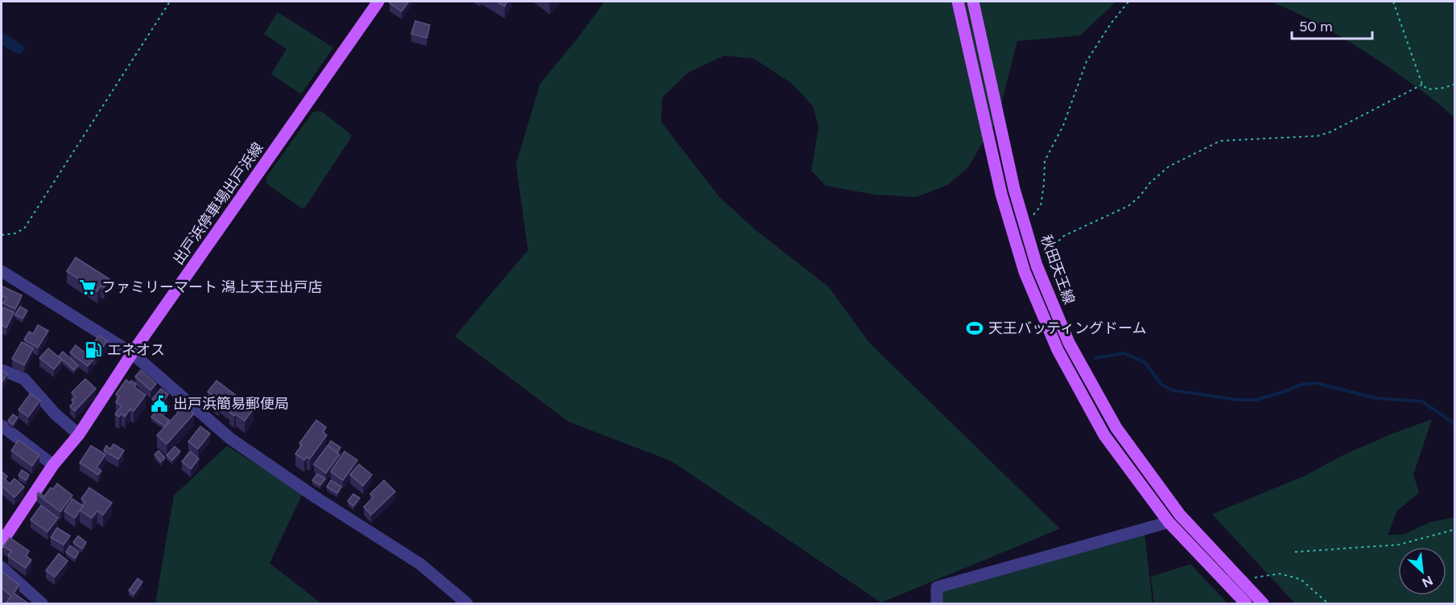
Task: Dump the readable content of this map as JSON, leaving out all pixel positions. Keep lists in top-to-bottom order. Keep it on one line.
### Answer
{"streets":{"main road":["出戸浜停車場出戸浜線","秋田天王線"]},"places":{"supermarket":["ファミリーマート 潟上天王出戸店"],"sports":["天王バッティングドーム"],"fuel station":["エネオス"],"public building":["出戸浜簡易郵便局"]},"scale_bar":"50 m","north":"bottom right"}
